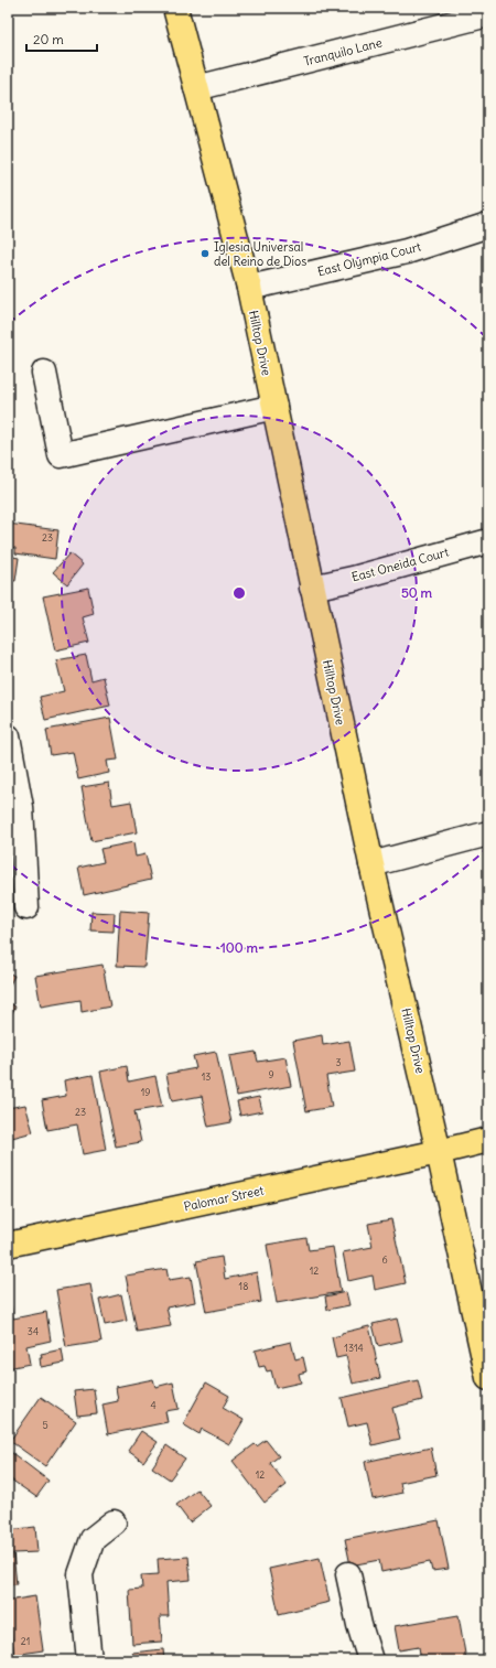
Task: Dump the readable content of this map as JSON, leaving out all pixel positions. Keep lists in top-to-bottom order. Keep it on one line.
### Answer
{"streets":{"main road":["Hilltop Drive","Palomar Street"],"street":["Tranquilo Lane","East Olympia Court","East Oneida Court"]},"crossings":[["Tranquilo Lane","Hilltop Drive"],["East Olympia Court","Hilltop Drive"],["Hilltop Drive","East Oneida Court"],["Hilltop Drive","Palomar Street"]],"places":["Iglesia Universal del Reino de Dios"],"house_numbers":["23","3","9","13","19","23","6","12","18","34","1314","4","5","12","21"],"scale_bar":"20 m","rings":["50 m","100 m"]}
